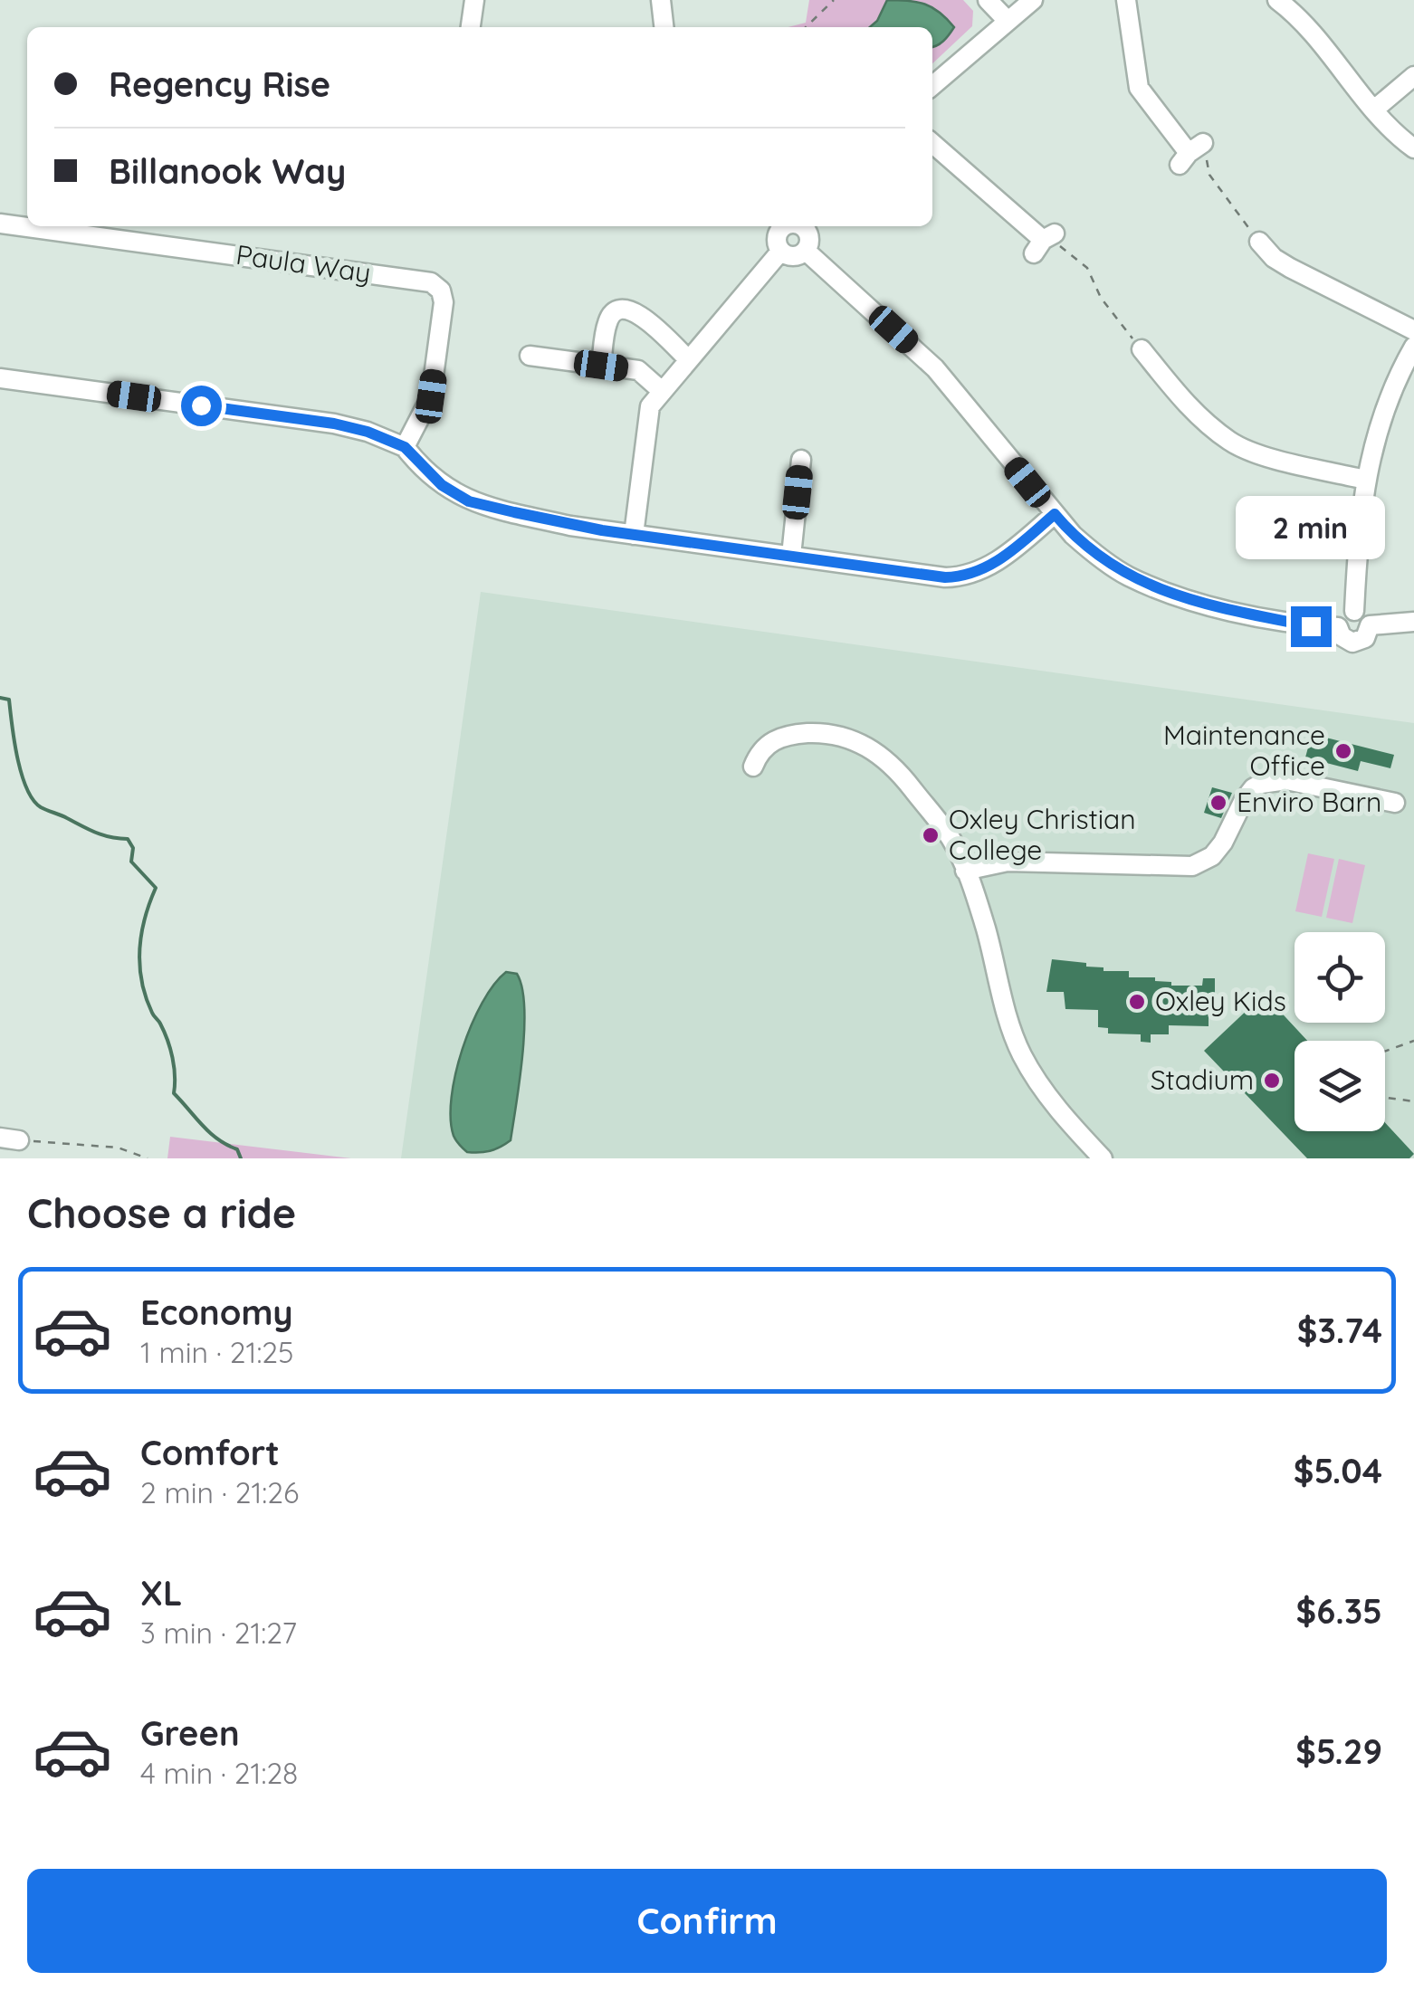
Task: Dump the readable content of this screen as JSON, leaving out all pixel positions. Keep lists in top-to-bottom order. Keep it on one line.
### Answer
{"streets":{"street":["Paula Way"]},"places":["Maintenance Office","Enviro Barn","Oxley Christian College","Oxley Kids","Stadium"],"page":{"banner":["Regency Rise","Billanook Way"],"bubble":"2 min","heading":"Choose a ride","list":[{"name":"Economy","note":"1 min · 21:25","value":"$3.74"},{"name":"Comfort","note":"2 min · 21:26","value":"$5.04"},{"name":"XL","note":"3 min · 21:27","value":"$6.35"},{"name":"Green","note":"4 min · 21:28","value":"$5.29"}],"buttons":"Confirm"}}
